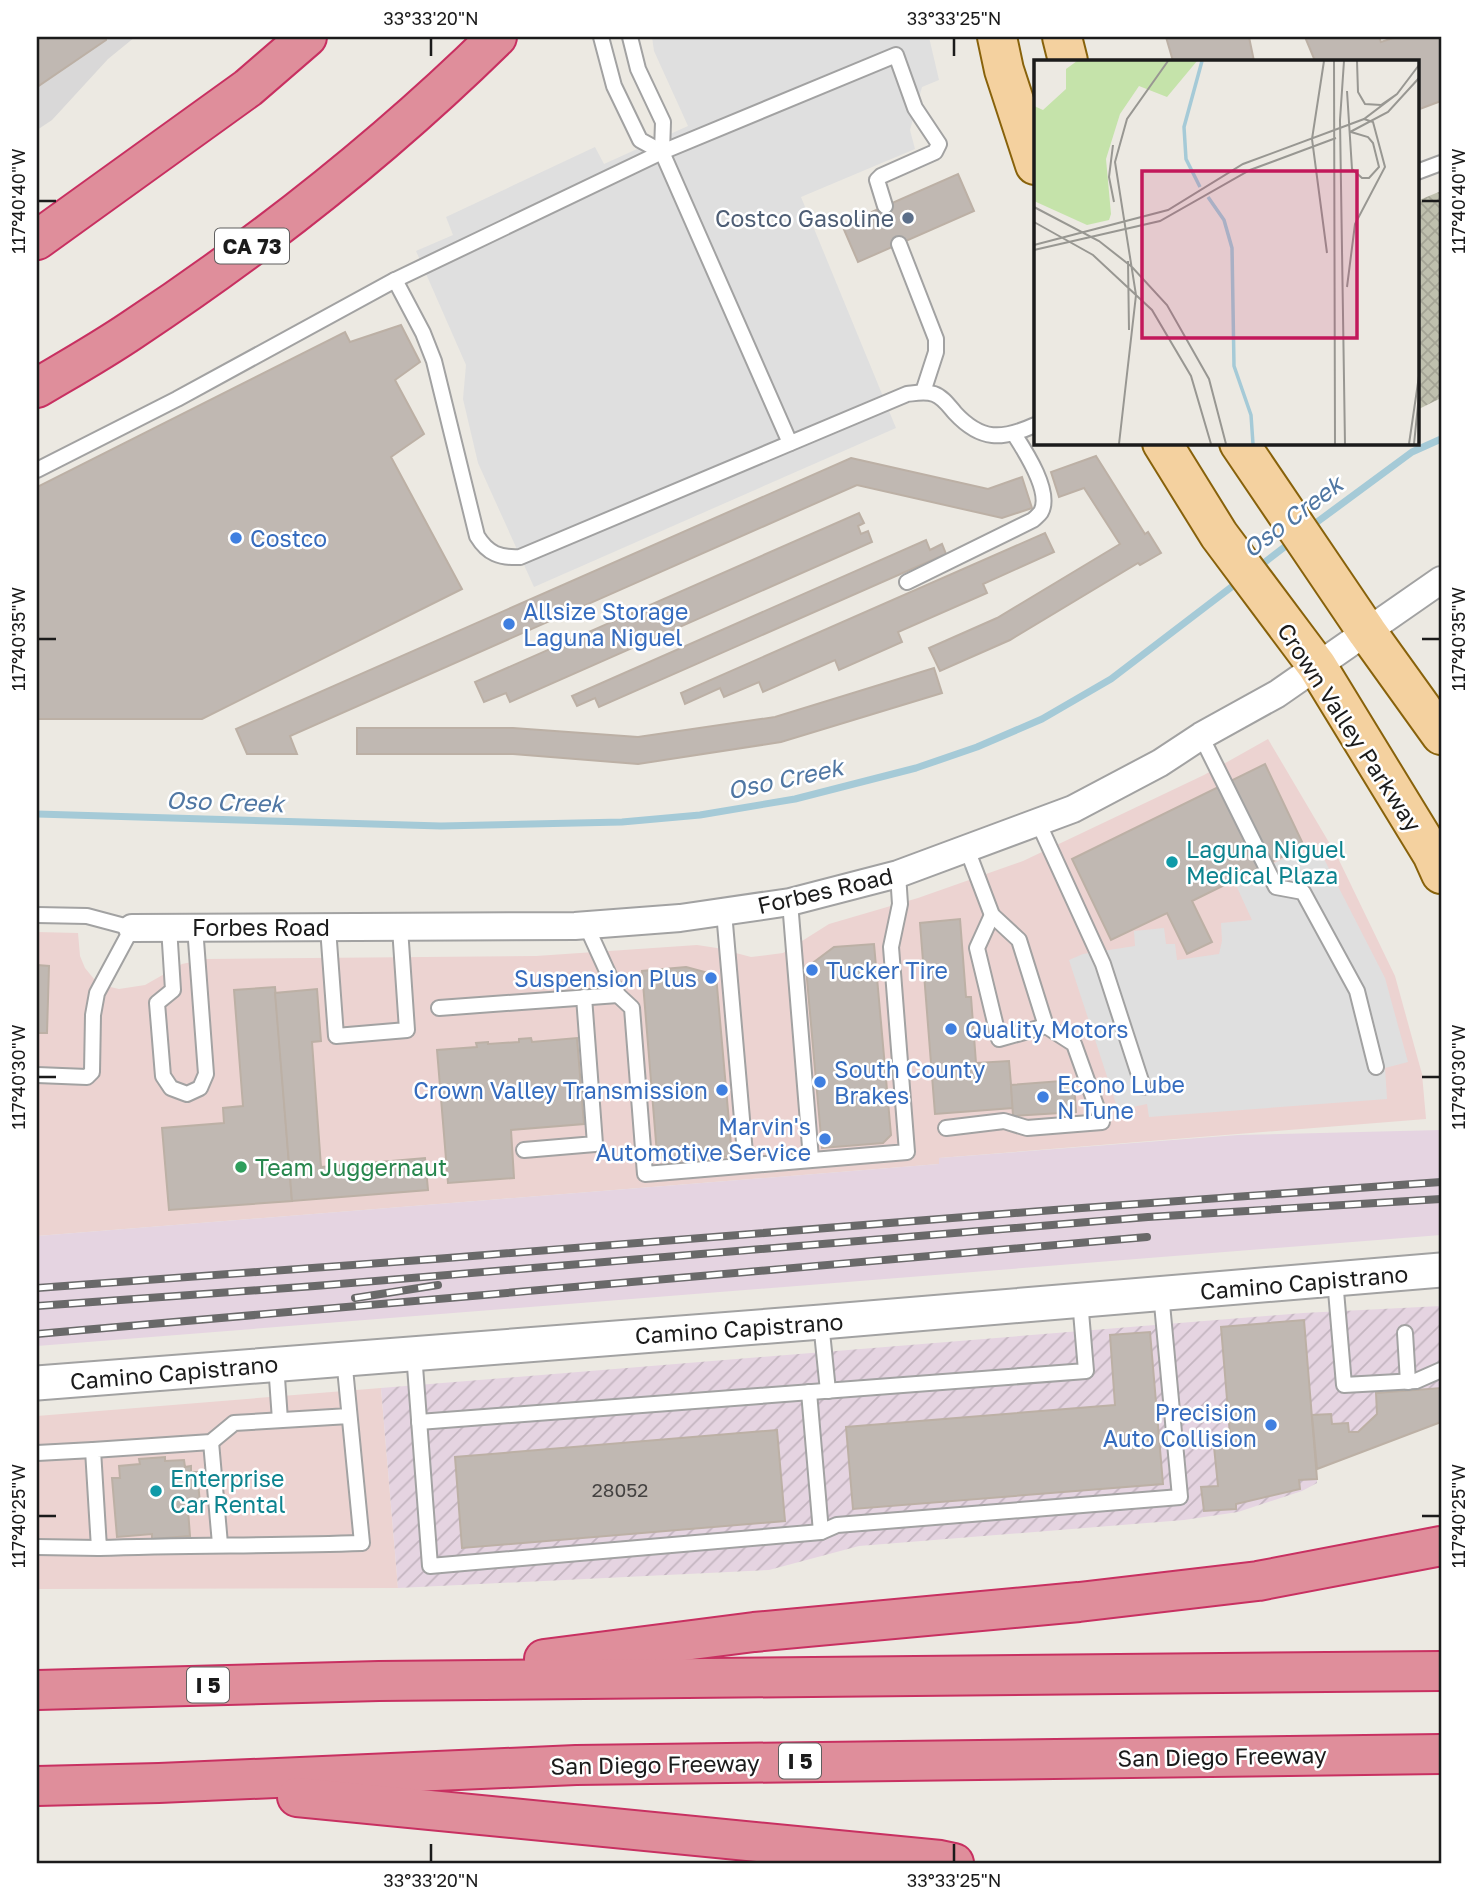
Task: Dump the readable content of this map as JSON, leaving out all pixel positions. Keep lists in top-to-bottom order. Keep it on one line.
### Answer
{"streets":{"highway":["CA 73","I 5","San Diego Freeway"],"main road":["Crown Valley Parkway"],"street":["Forbes Road","Camino Capistrano"]},"crossings":[["Crown Valley Parkway","Forbes Road"]],"water":["Oso Creek"],"places":["Costco Gasoline","Costco","Allsize Storage Laguna Niguel","Laguna Niguel Medical Plaza","Tucker Tire","Suspension Plus","Quality Motors","South County Brakes","Crown Valley Transmission","Econo Lube N Tune","Marvin's Automotive Service","Team Juggernaut","Precision Auto Collision","Enterprise Car Rental"],"house_numbers":["28052"],"coordinates":["33°33'20\"N","33°33'25\"N","117°40'40\"W","117°40'35\"W","117°40'30\"W","117°40'25\"W"]}
